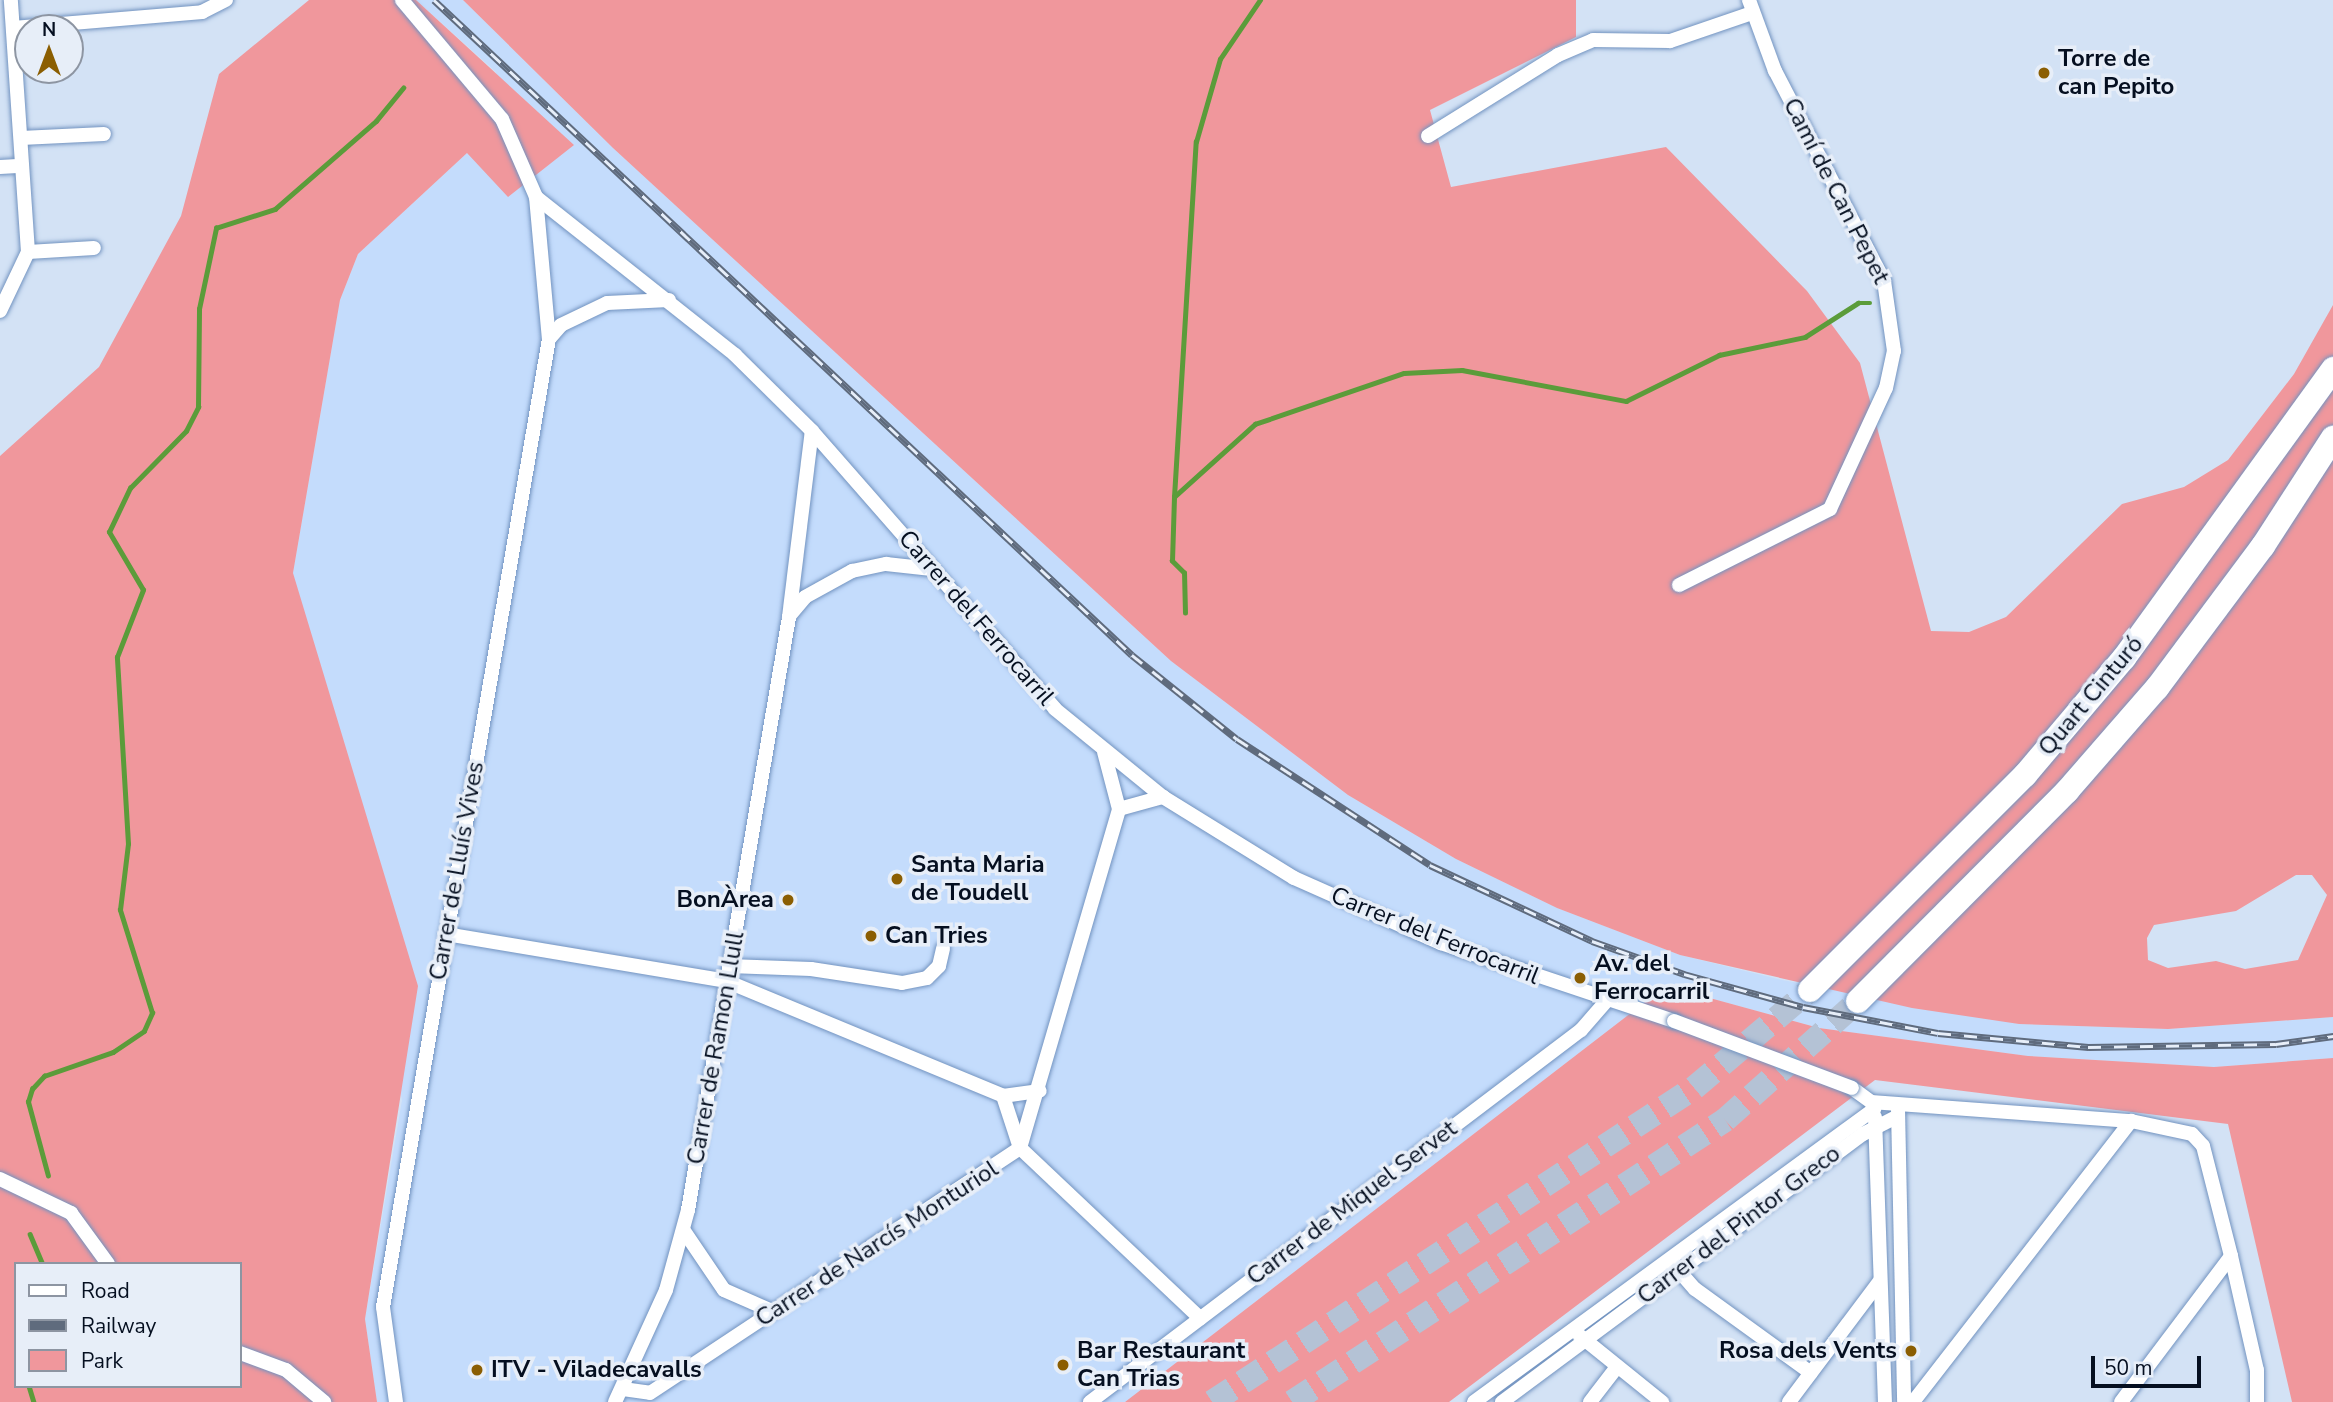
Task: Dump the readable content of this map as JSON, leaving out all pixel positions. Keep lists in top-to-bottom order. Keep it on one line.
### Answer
{"streets":{"highway":["Quart Cinturó"],"street":["Camí de Can Pepet","Carrer del Ferrocarril","Carrer de Lluís Vives","Carrer de Ramon Llull","Carrer de Miquel Servet","Carrer del Pintor Greco","Carrer de Narcís Monturiol"]},"crossings":[["Carrer del Ferrocarril","Carrer de Lluís Vives"],["Carrer del Ferrocarril","Carrer de Ramon Llull"],["Carrer del Ferrocarril","Carrer de Miquel Servet"],["Carrer del Ferrocarril","Carrer del Pintor Greco"],["Carrer de Ramon Llull","Carrer de Narcís Monturiol"]],"places":["Torre de can Pepito","Santa Maria de Toudell","BonÀrea","Can Tries","Av. del Ferrocarril","Rosa dels Vents","Bar Restaurant Can Trias","ITV - Viladecavalls"],"legend":["Road","Railway","Park"],"scale_bar":"50 m","north":"top"}
